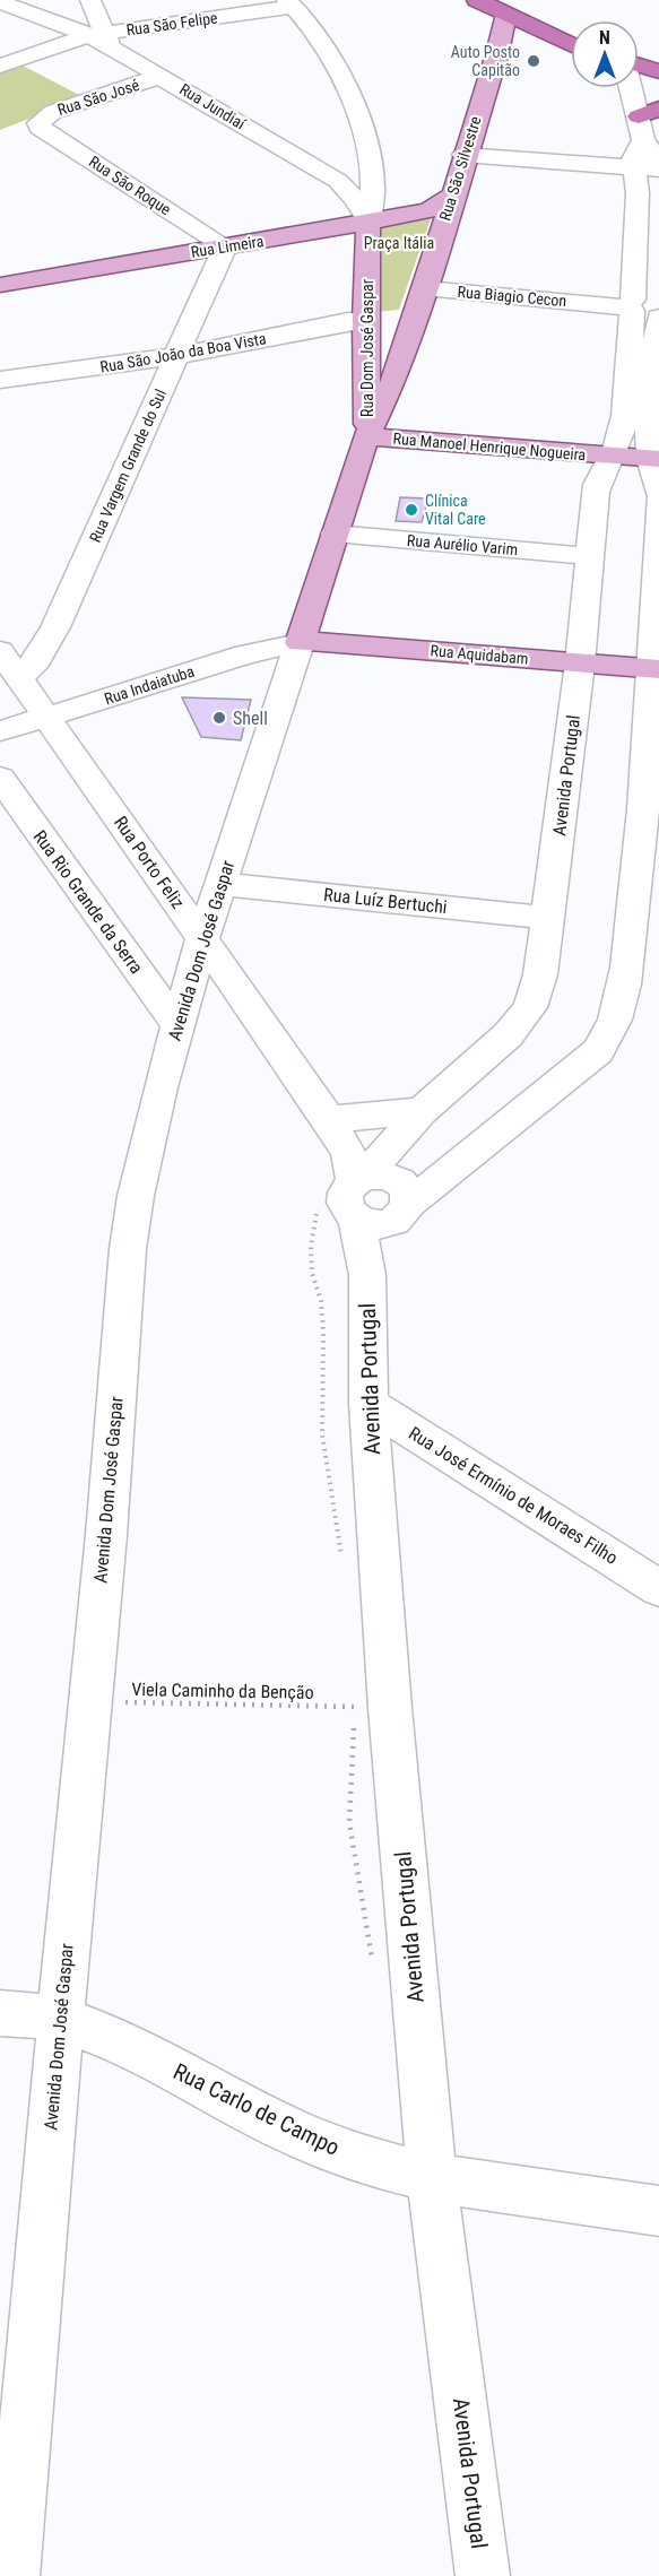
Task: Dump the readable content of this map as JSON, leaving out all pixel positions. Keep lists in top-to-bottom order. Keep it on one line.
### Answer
{"streets":{"main road":["Rua São Silvestre","Rua Limeira","Rua Dom José Gaspar","Rua Manoel Henrique Nogueira","Rua Aquidabam","Avenida Dom José Gaspar"],"street":["Rua São Felipe","Rua São José","Rua Jundiaí","Rua São Roque","Rua Biagio Cecon","Rua São João da Boa Vista","Rua Vargem Grande do Sul","Rua Aurélio Varim","Rua Indaiatuba","Avenida Portugal","Rua Porto Feliz","Rua Luíz Bertuchi","Rua Rio Grande da Serra","Rua José Ermínio de Moraes Filho","Rua Carlo de Campo"],"path":["Viela Caminho da Benção"]},"crossings":[["Rua São Felipe","Rua Jundiaí"],["Rua São Felipe","Rua Dom José Gaspar"],["Rua São José","Rua Jundiaí"],["Rua São José","Rua São Roque"],["Rua Jundiaí","Rua Limeira"],["Rua Jundiaí","Rua Dom José Gaspar"],["Rua São Silvestre","Rua Limeira"],["Rua São Silvestre","Rua Biagio Cecon"],["Rua São Silvestre","Rua Dom José Gaspar"],["Rua São Silvestre","Rua Manoel Henrique Nogueira"],["Rua São Silvestre","Avenida Dom José Gaspar"],["Rua São Roque","Rua Limeira"],["Rua São Roque","Rua Vargem Grande do Sul"],["Rua Limeira","Rua Dom José Gaspar"],["Rua Limeira","Rua Vargem Grande do Sul"],["Rua Biagio Cecon","Avenida Portugal"],["Rua Dom José Gaspar","Rua São João da Boa Vista"],["Rua Dom José Gaspar","Rua Manoel Henrique Nogueira"],["Rua Dom José Gaspar","Avenida Dom José Gaspar"],["Rua São João da Boa Vista","Rua Vargem Grande do Sul"],["Rua Manoel Henrique Nogueira","Avenida Portugal"],["Rua Manoel Henrique Nogueira","Avenida Dom José Gaspar"],["Rua Vargem Grande do Sul","Rua Porto Feliz"],["Rua Aurélio Varim","Avenida Portugal"],["Rua Aurélio Varim","Avenida Dom José Gaspar"],["Rua Aquidabam","Rua Indaiatuba"],["Rua Aquidabam","Avenida Portugal"],["Rua Aquidabam","Avenida Dom José Gaspar"],["Rua Indaiatuba","Rua Porto Feliz"],["Rua Indaiatuba","Avenida Dom José Gaspar"],["Avenida Portugal","Rua Porto Feliz"],["Avenida Portugal","Rua Luíz Bertuchi"],["Avenida Portugal","Rua José Ermínio de Moraes Filho"],["Avenida Portugal","Rua Carlo de Campo"],["Rua Porto Feliz","Avenida Dom José Gaspar"],["Rua Luíz Bertuchi","Avenida Dom José Gaspar"],["Rua Rio Grande da Serra","Avenida Dom José Gaspar"],["Avenida Dom José Gaspar","Viela Caminho da Benção"],["Avenida Dom José Gaspar","Rua Carlo de Campo"]],"parks":["Praça Itália"],"places":["Auto Posto Capitão","Clínica Vital Care","Shell"],"north":"top"}
